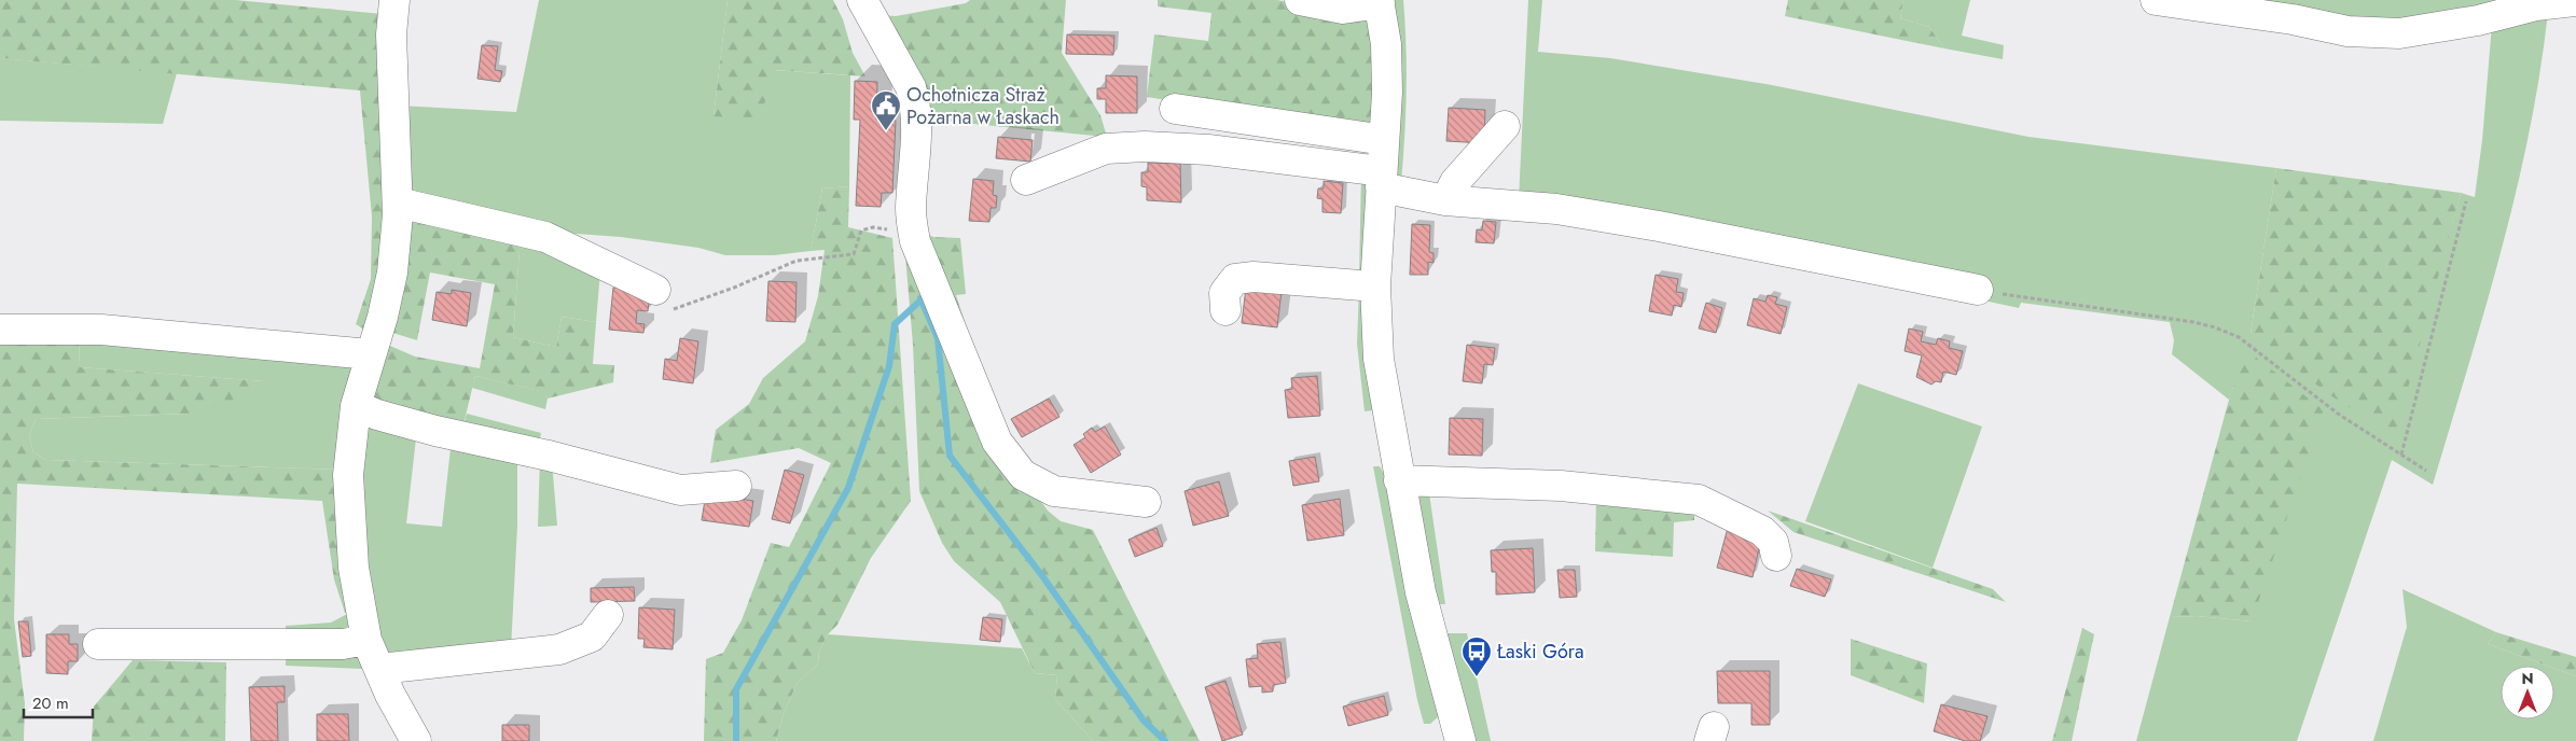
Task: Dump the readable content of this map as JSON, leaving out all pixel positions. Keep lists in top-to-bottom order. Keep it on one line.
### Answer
{"places":{"public building":["Ochotnicza Straż Pożarna w Łaskach"],"bus stop":["Łaski Góra"]},"scale_bar":"20 m","north":"top"}
